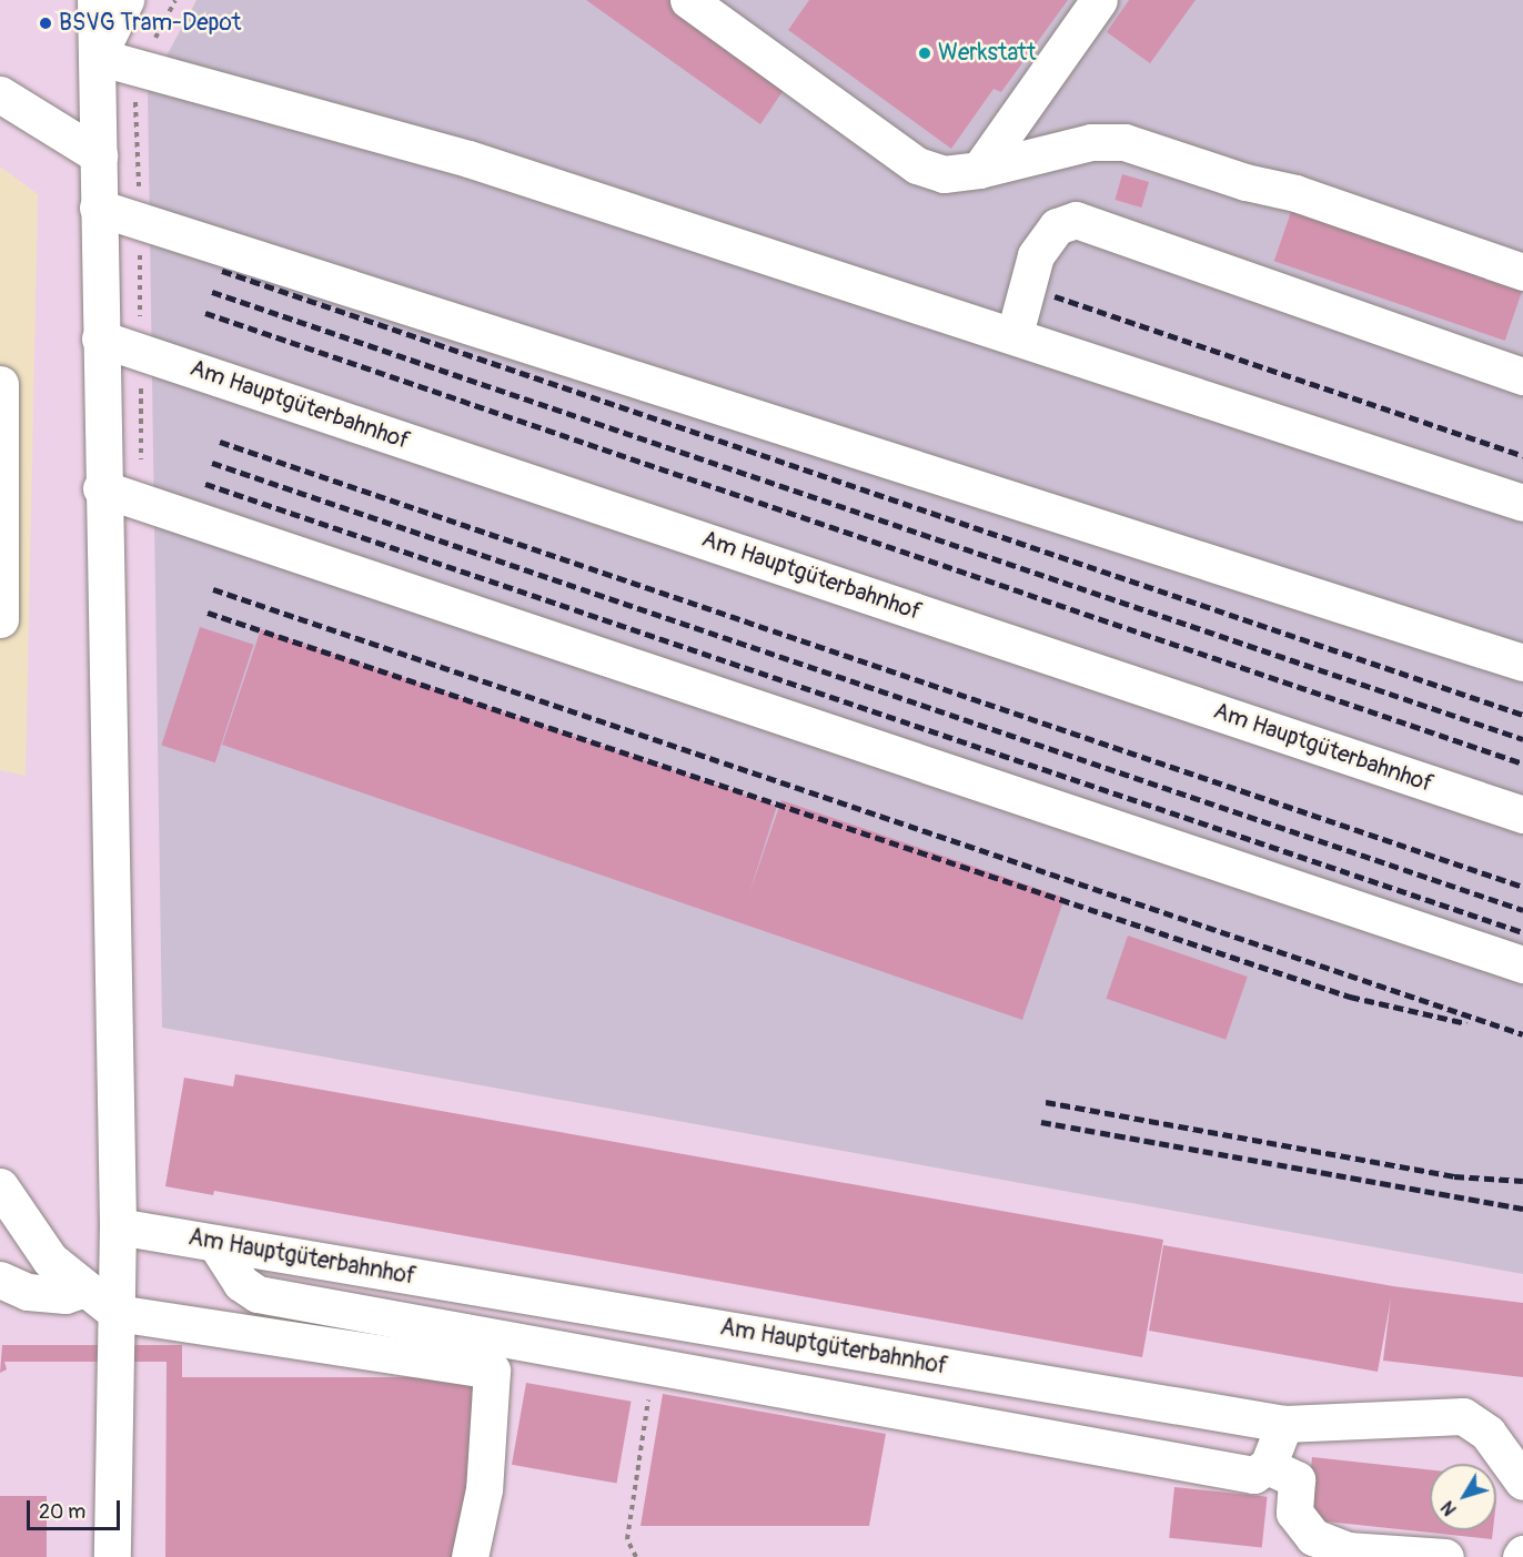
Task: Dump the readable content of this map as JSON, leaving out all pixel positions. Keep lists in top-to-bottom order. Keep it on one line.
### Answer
{"streets":{"street":["Am Hauptgüterbahnhof"]},"places":["BSVG Tram-Depot","Werkstatt"],"scale_bar":"20 m","north":"bottom left"}
